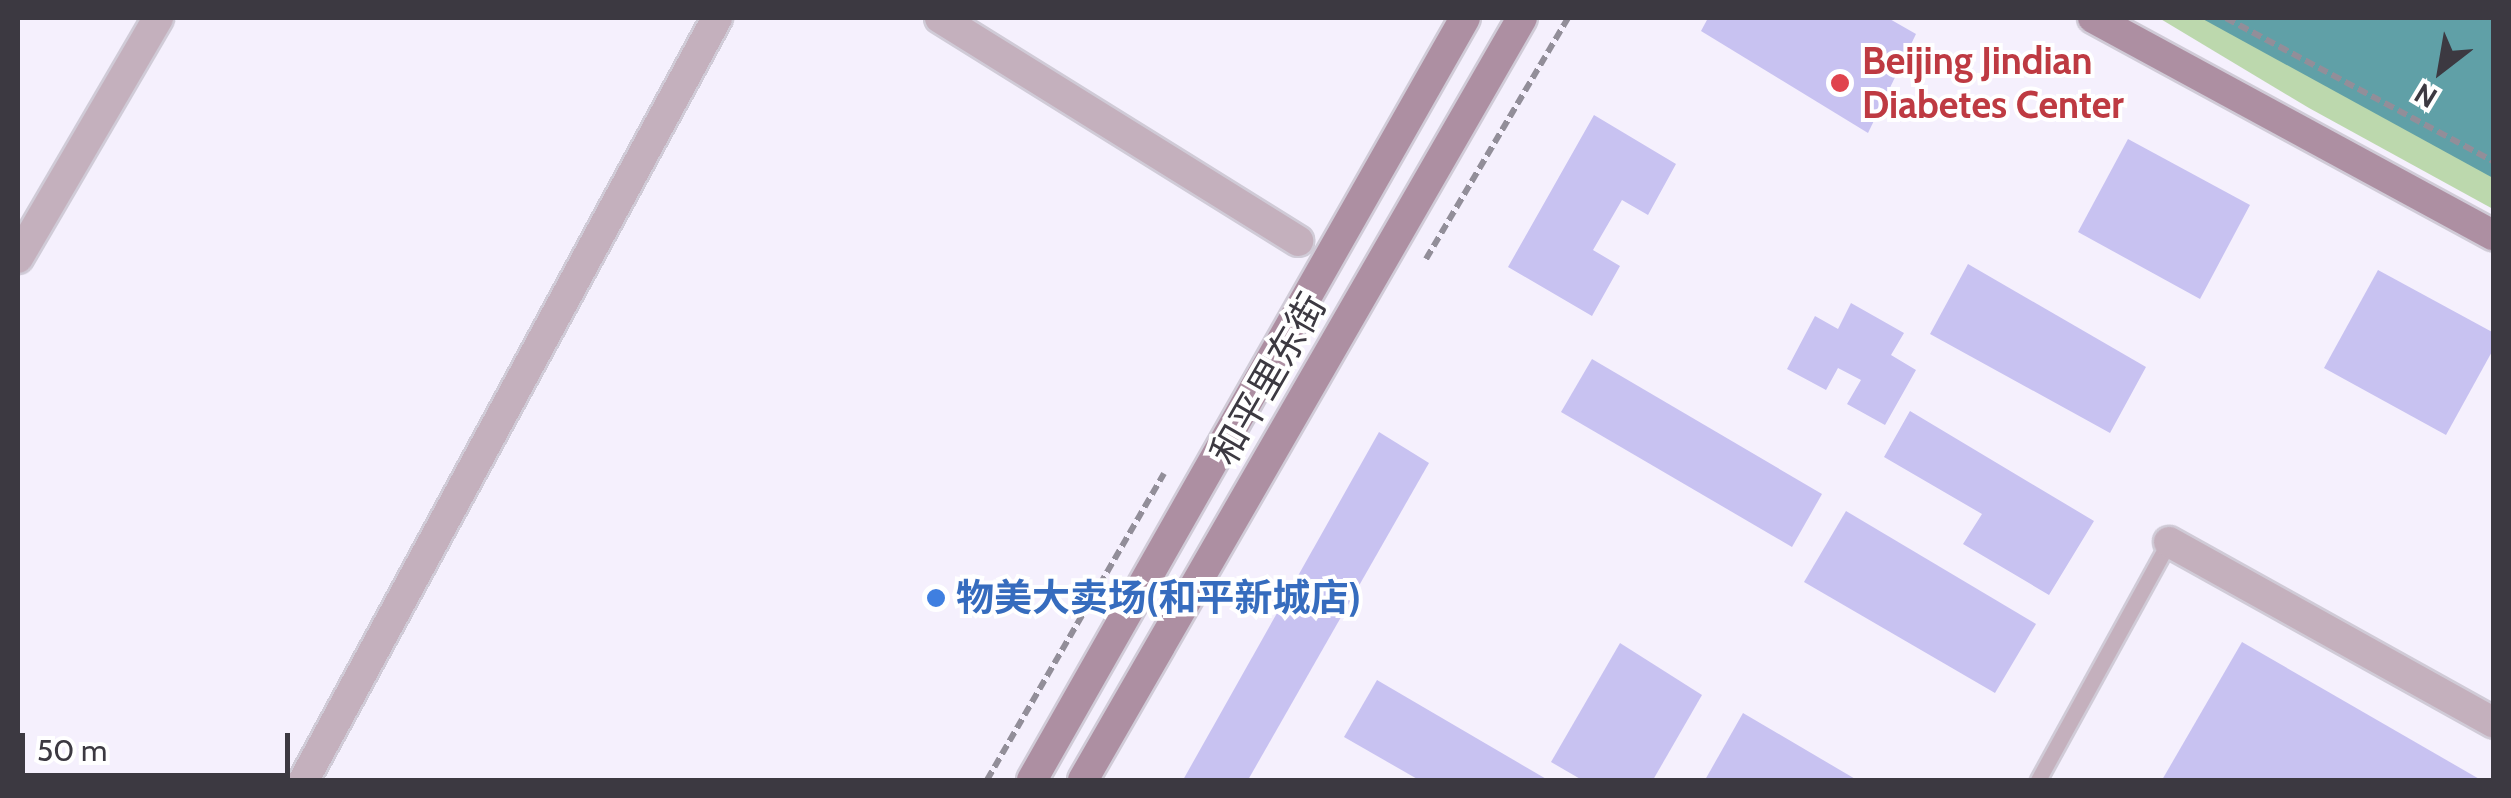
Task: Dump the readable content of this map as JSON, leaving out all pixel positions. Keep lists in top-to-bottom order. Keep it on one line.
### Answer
{"streets":{"street":["和平里东街"]},"places":["Beijing Jindian Diabetes Center","物美大卖场(和平新城店)"],"scale_bar":"50 m","north":"bottom left"}
